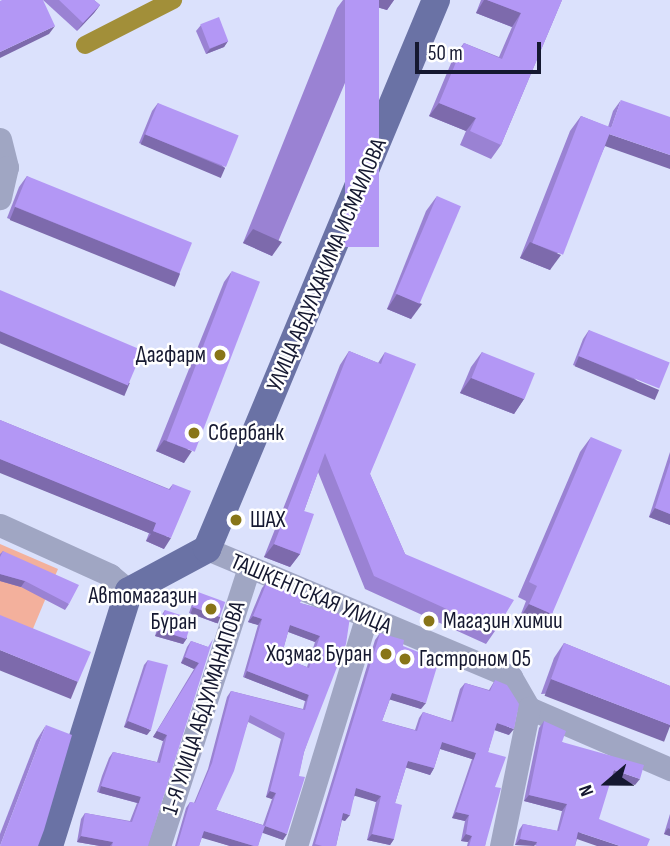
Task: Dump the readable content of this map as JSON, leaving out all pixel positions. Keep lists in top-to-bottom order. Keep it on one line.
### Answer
{"streets":{"main road":["УЛИЦА АБДУЛХАКИМА ИСМАИЛОВА"],"street":["ТАШКЕНТСКАЯ УЛИЦА","1-Я УЛИЦА АБДУЛМАНАПОВА"]},"crossings":[["УЛИЦА АБДУЛХАКИМА ИСМАИЛОВА","ТАШКЕНТСКАЯ УЛИЦА"],["ТАШКЕНТСКАЯ УЛИЦА","1-Я УЛИЦА АБДУЛМАНАПОВА"]],"places":["Дагфарм","Сбербанк","ШАХ","Автомагазин Буран","Магазин химии","Хозмаг Буран","Гастроном 05"],"scale_bar":"50 m","north":"left"}
